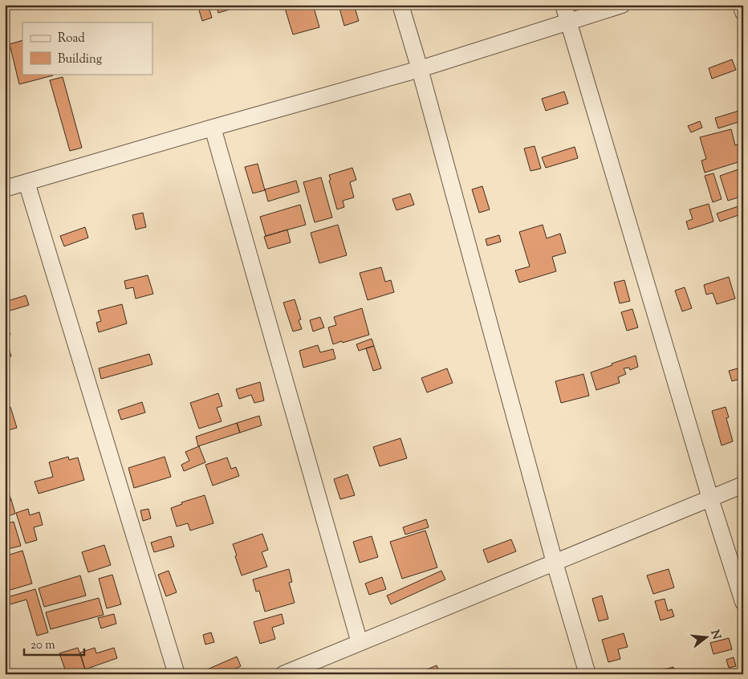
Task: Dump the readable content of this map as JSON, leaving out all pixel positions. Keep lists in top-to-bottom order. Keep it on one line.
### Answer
{"legend":["Road","Building"],"scale_bar":"20 m","north":"right"}
